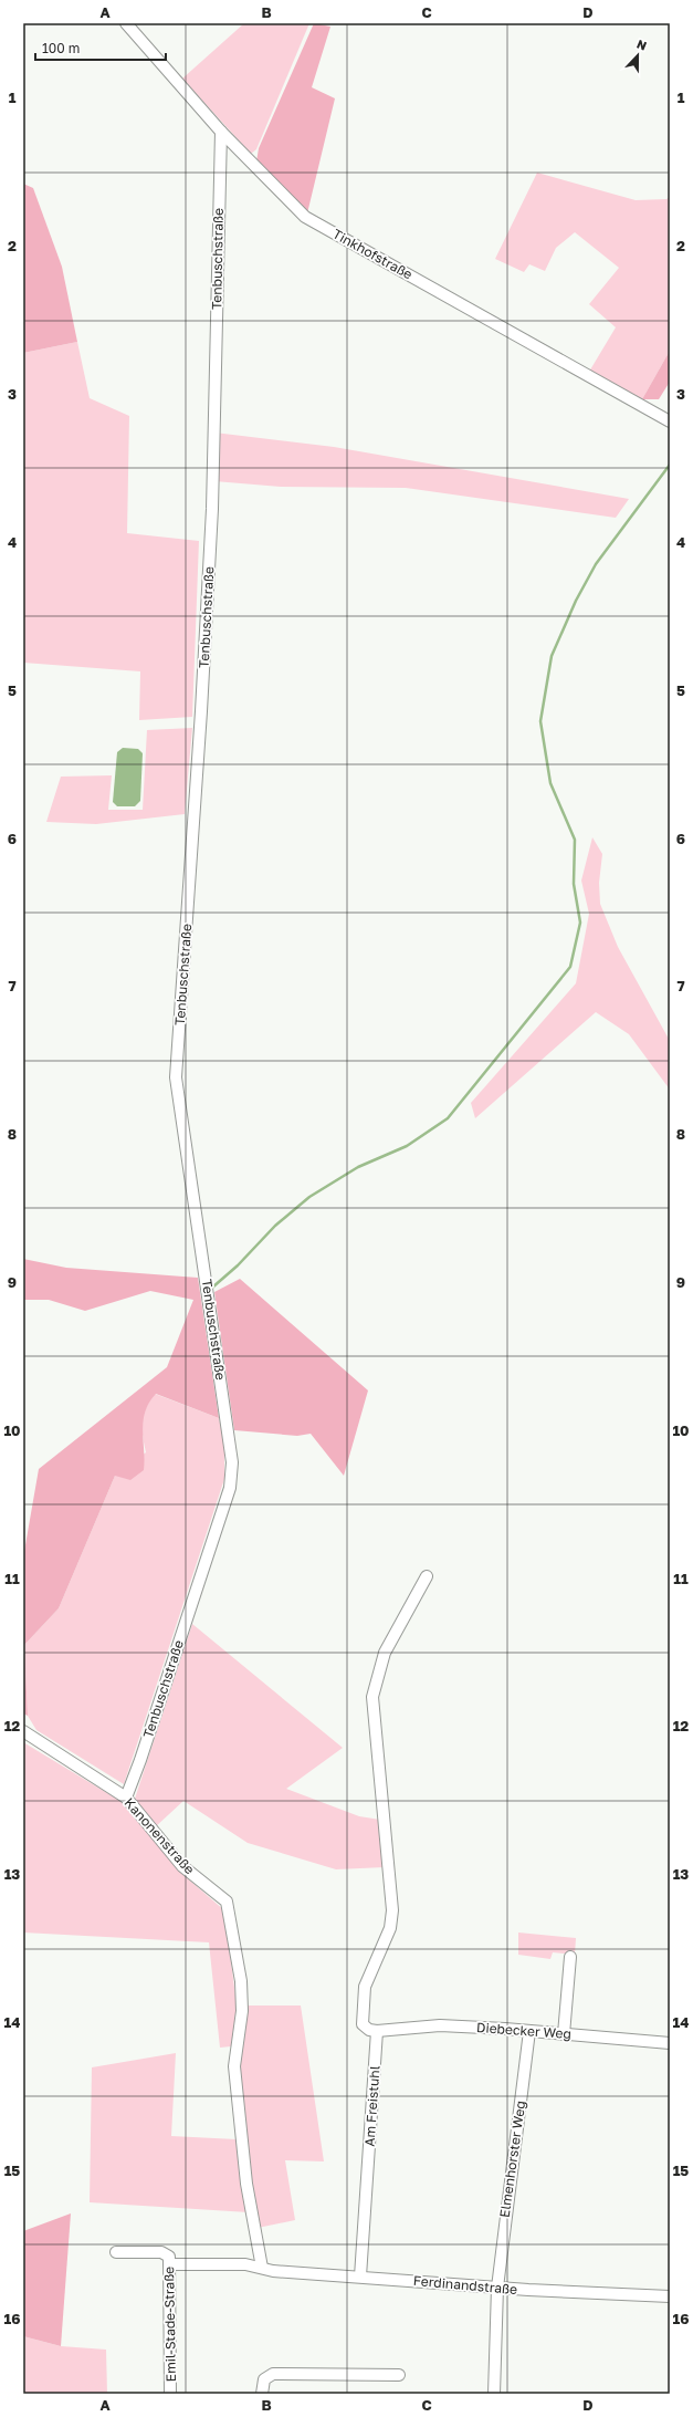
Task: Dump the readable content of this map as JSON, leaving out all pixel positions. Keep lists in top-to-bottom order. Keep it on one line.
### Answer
{"streets":{"street":["Tinkhofstraße","Tenbuschstraße","Kanonenstraße","Diebecker Weg","Am Freistuhl","Elmenhorster Weg","Ferdinandstraße","Emil-Stade-Straße"]},"crossings":[["Tinkhofstraße","Tenbuschstraße"],["Tenbuschstraße","Kanonenstraße"],["Kanonenstraße","Ferdinandstraße"],["Diebecker Weg","Am Freistuhl"],["Diebecker Weg","Elmenhorster Weg"],["Am Freistuhl","Ferdinandstraße"],["Elmenhorster Weg","Ferdinandstraße"],["Ferdinandstraße","Emil-Stade-Straße"]],"scale_bar":"100 m","north":"top","grid":{"columns":["A","B","C","D"],"rows":["1","2","3","4","5","6","7","8","9","10","11","12","13","14","15","16"]}}
